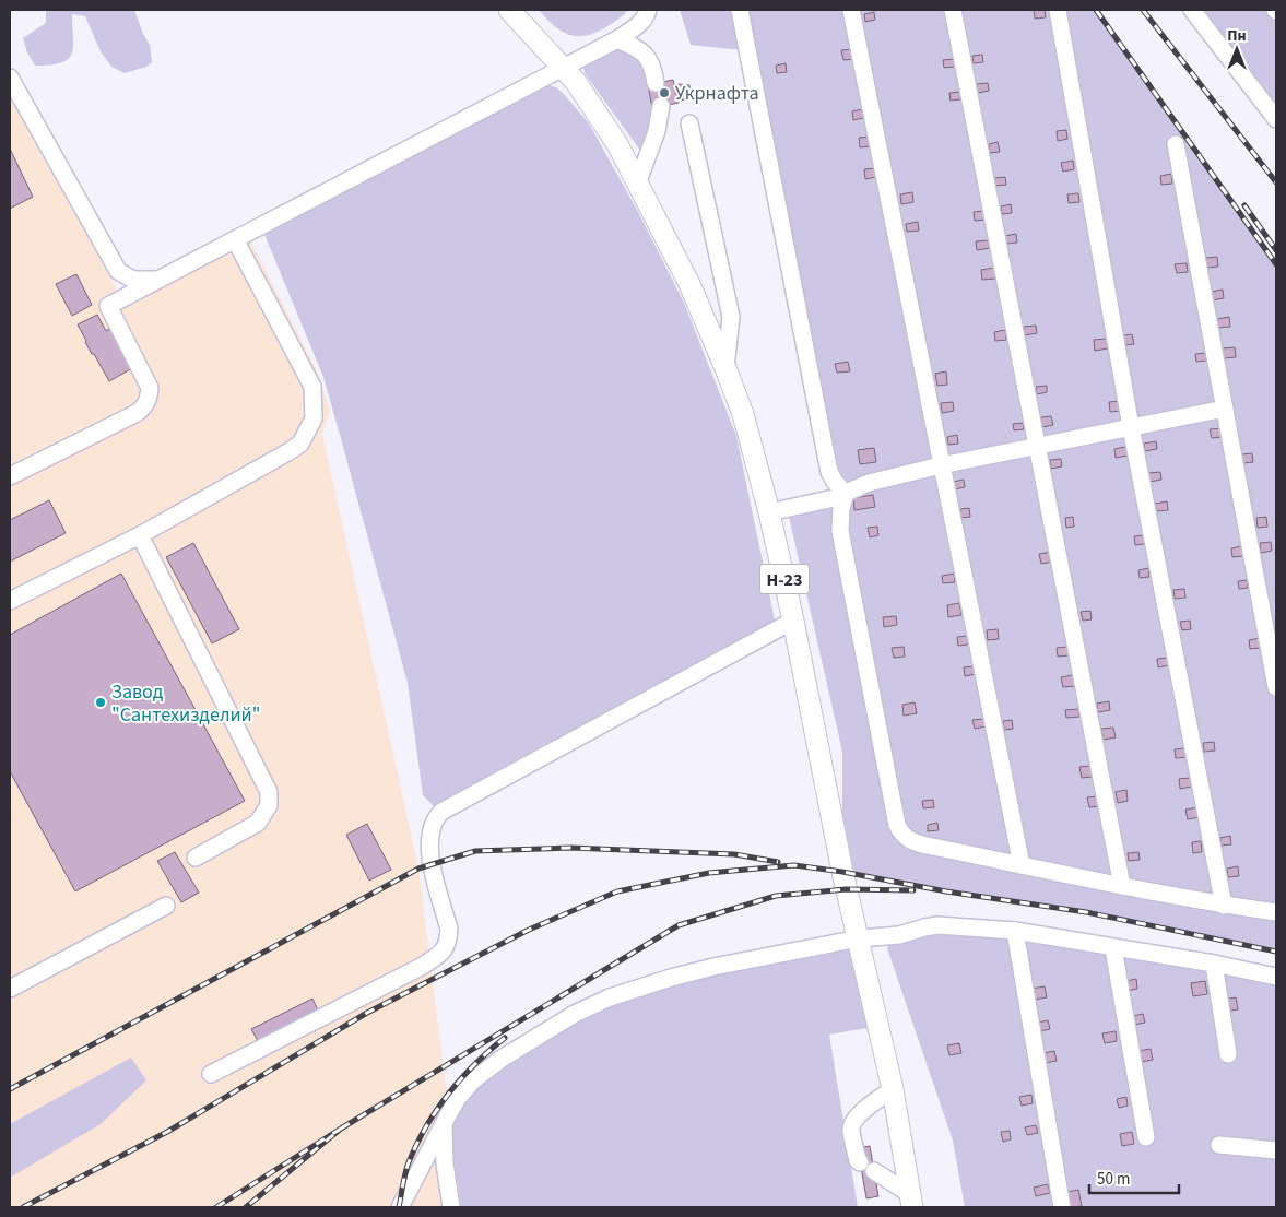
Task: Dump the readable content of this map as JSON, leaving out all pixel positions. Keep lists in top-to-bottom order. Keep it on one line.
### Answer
{"streets":{"main road":["Н-23"]},"places":["Укрнафта","Завод \"Сантехизделий\""],"scale_bar":"50 m","north":"top"}
